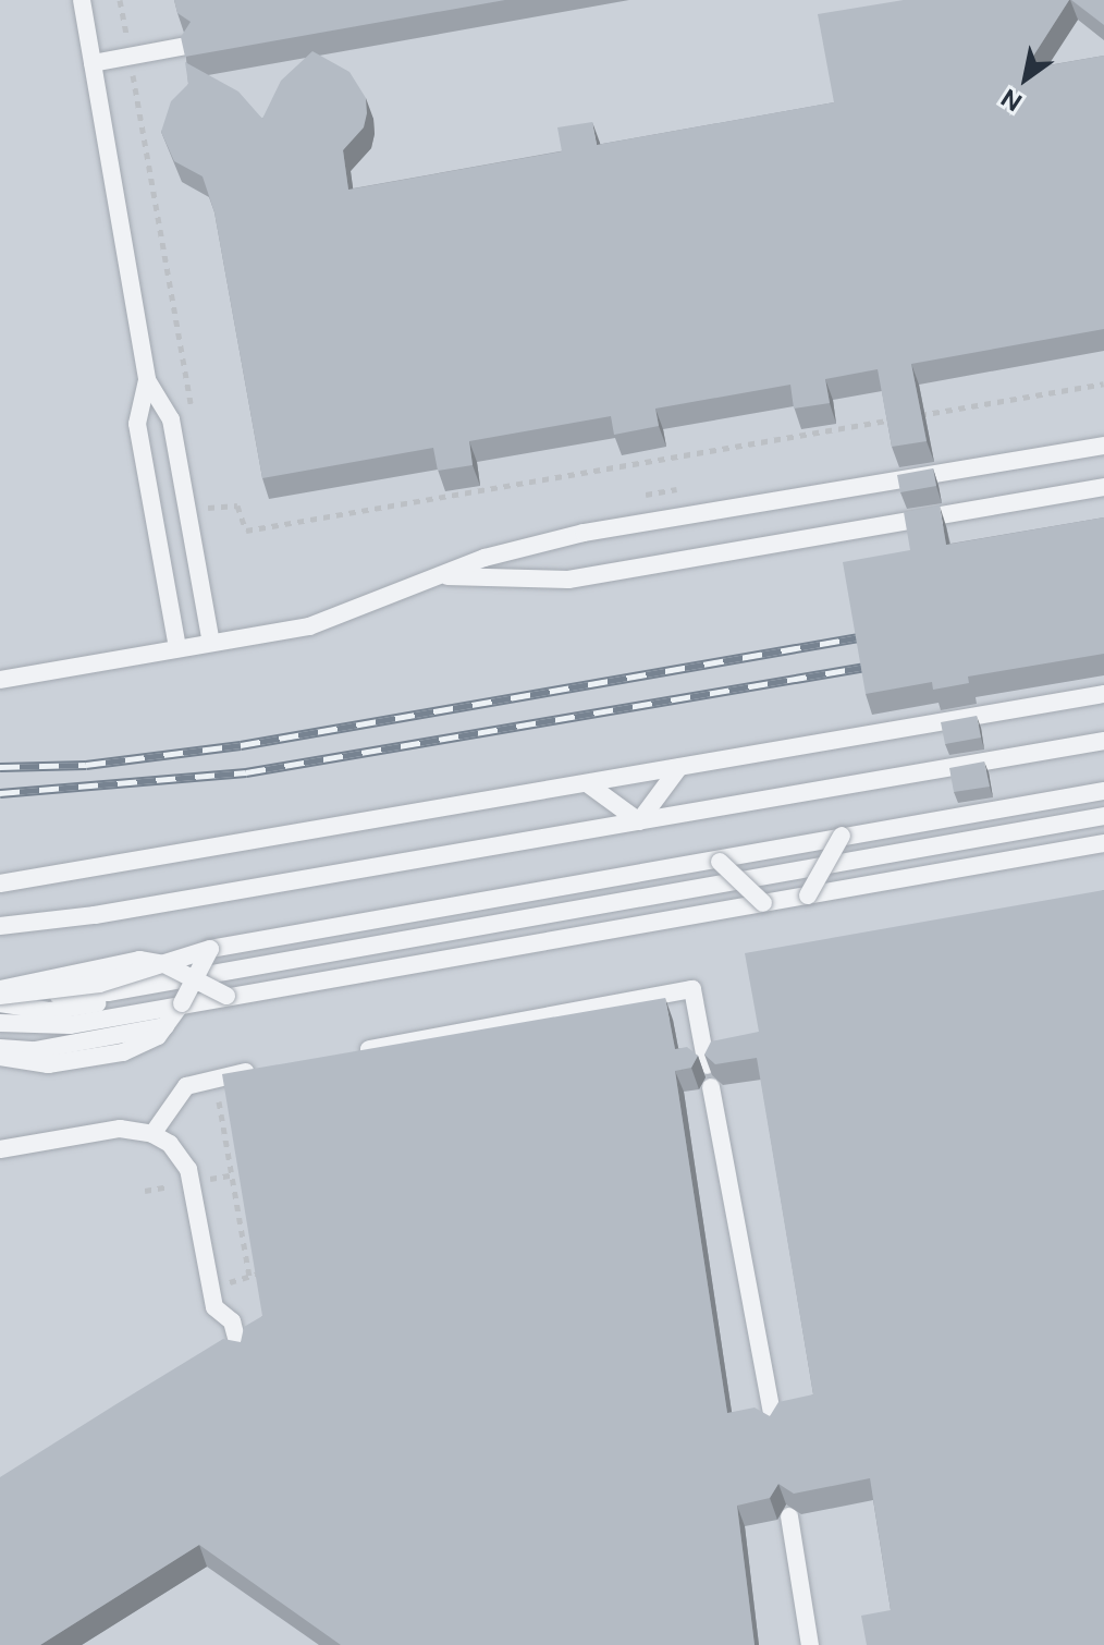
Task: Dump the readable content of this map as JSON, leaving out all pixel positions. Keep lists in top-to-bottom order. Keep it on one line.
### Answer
{"north":"bottom left"}
